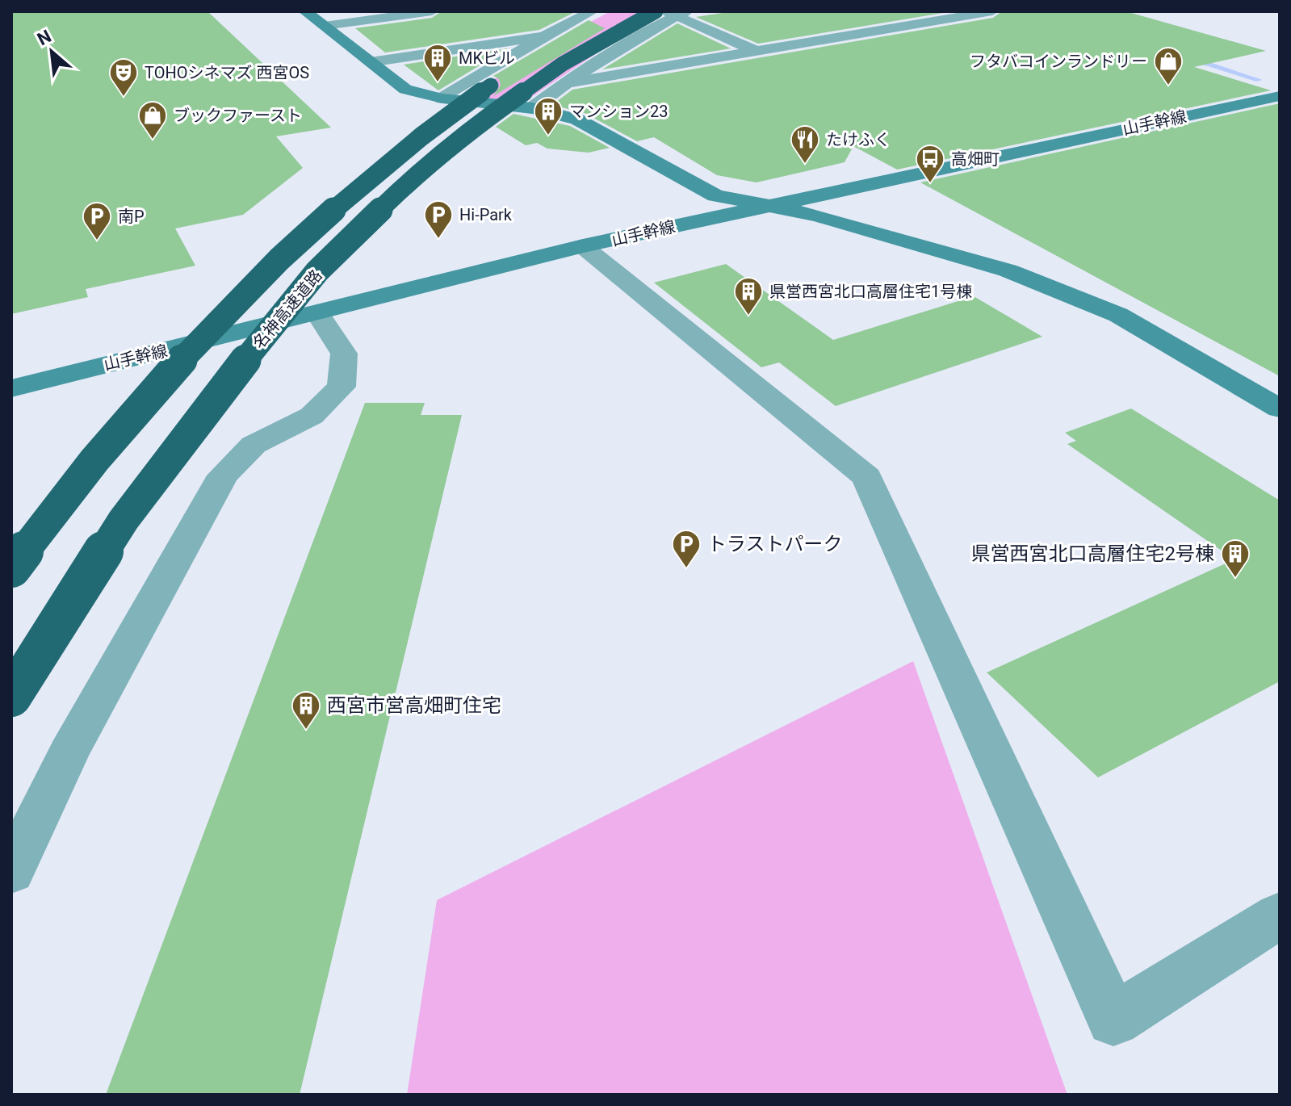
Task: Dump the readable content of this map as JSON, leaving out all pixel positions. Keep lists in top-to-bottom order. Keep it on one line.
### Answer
{"streets":{"highway":["名神高速道路"],"street":["山手幹線"]},"places":{"building":["MKビル","マンション23","県営西宮北口高層住宅1号棟","県営西宮北口高層住宅2号棟","西宮市営高畑町住宅"],"shop":["フタバコインランドリー","ブックファースト"],"theatre":["TOHOシネマズ 西宮OS"],"restaurant":["たけふく"],"bus stop":["高畑町"],"parking":["Hi-Park","南P","トラストパーク"]},"north":"top left"}
